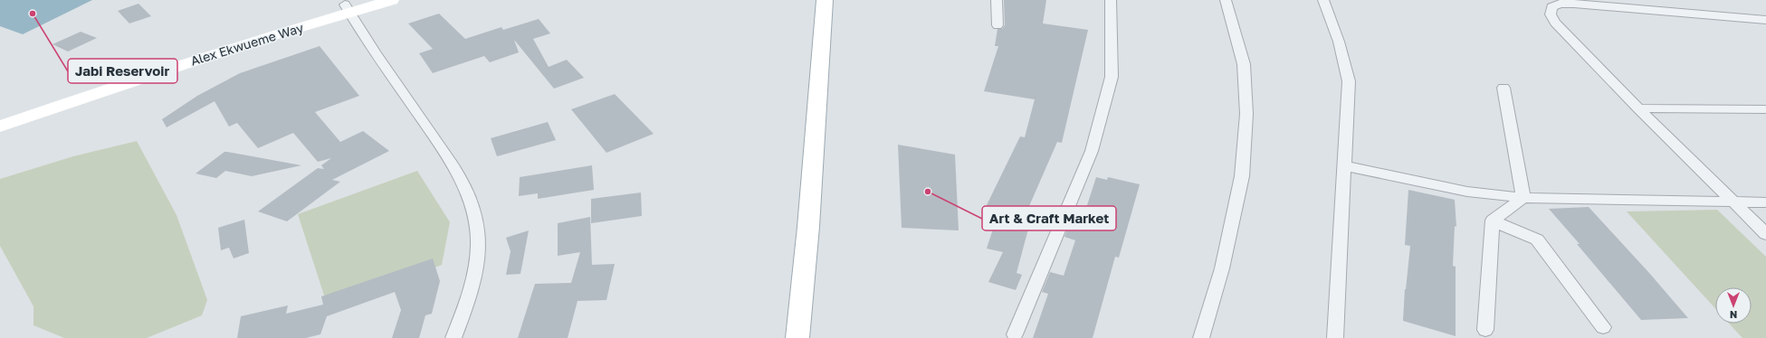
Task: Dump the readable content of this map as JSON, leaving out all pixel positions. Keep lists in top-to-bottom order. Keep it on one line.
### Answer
{"streets":{"street":["Alex Ekwueme Way"]},"places":["Jabi Reservoir","Art & Craft Market"],"north":"bottom"}
